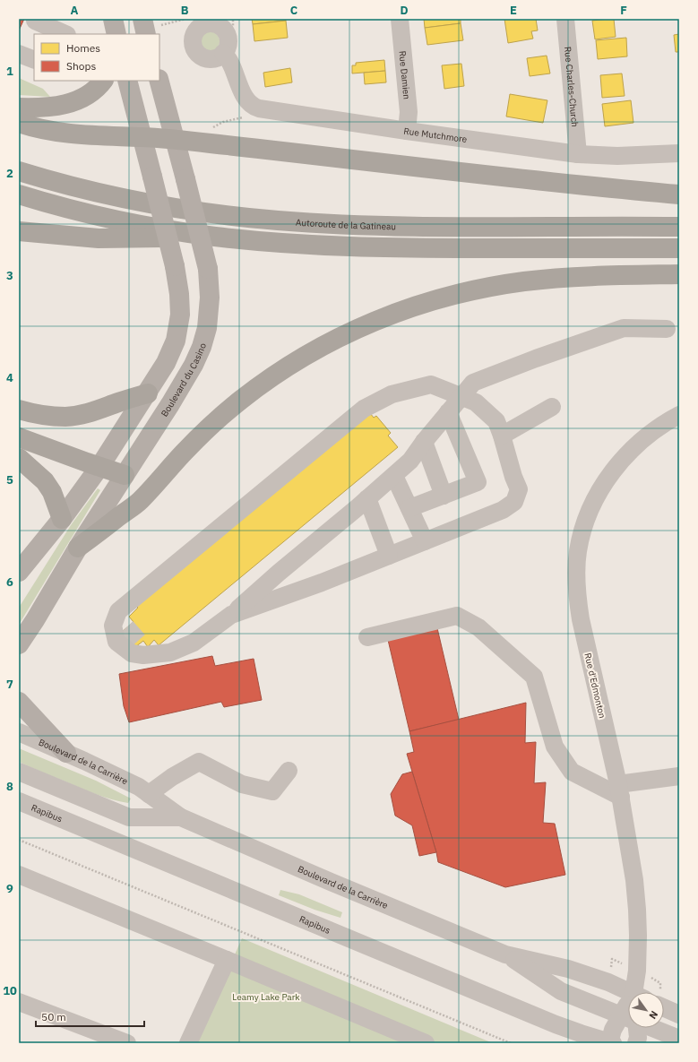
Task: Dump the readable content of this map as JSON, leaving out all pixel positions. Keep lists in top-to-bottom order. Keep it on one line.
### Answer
{"streets":{"highway":["Autoroute de la Gatineau"],"main road":["Boulevard du Casino"],"street":["Rue Damien","Rue Charles-Church","Rue Mutchmore","Rue d'Edmonton","Boulevard de la Carrière","Rapibus"]},"crossings":[["Rue Damien","Rue Mutchmore"],["Rue Charles-Church","Rue Mutchmore"]],"parks":["Leamy Lake Park"],"legend":["Homes","Shops"],"scale_bar":"50 m","north":"bottom right","grid":{"columns":["A","B","C","D","E","F"],"rows":["1","2","3","4","5","6","7","8","9","10"]}}
